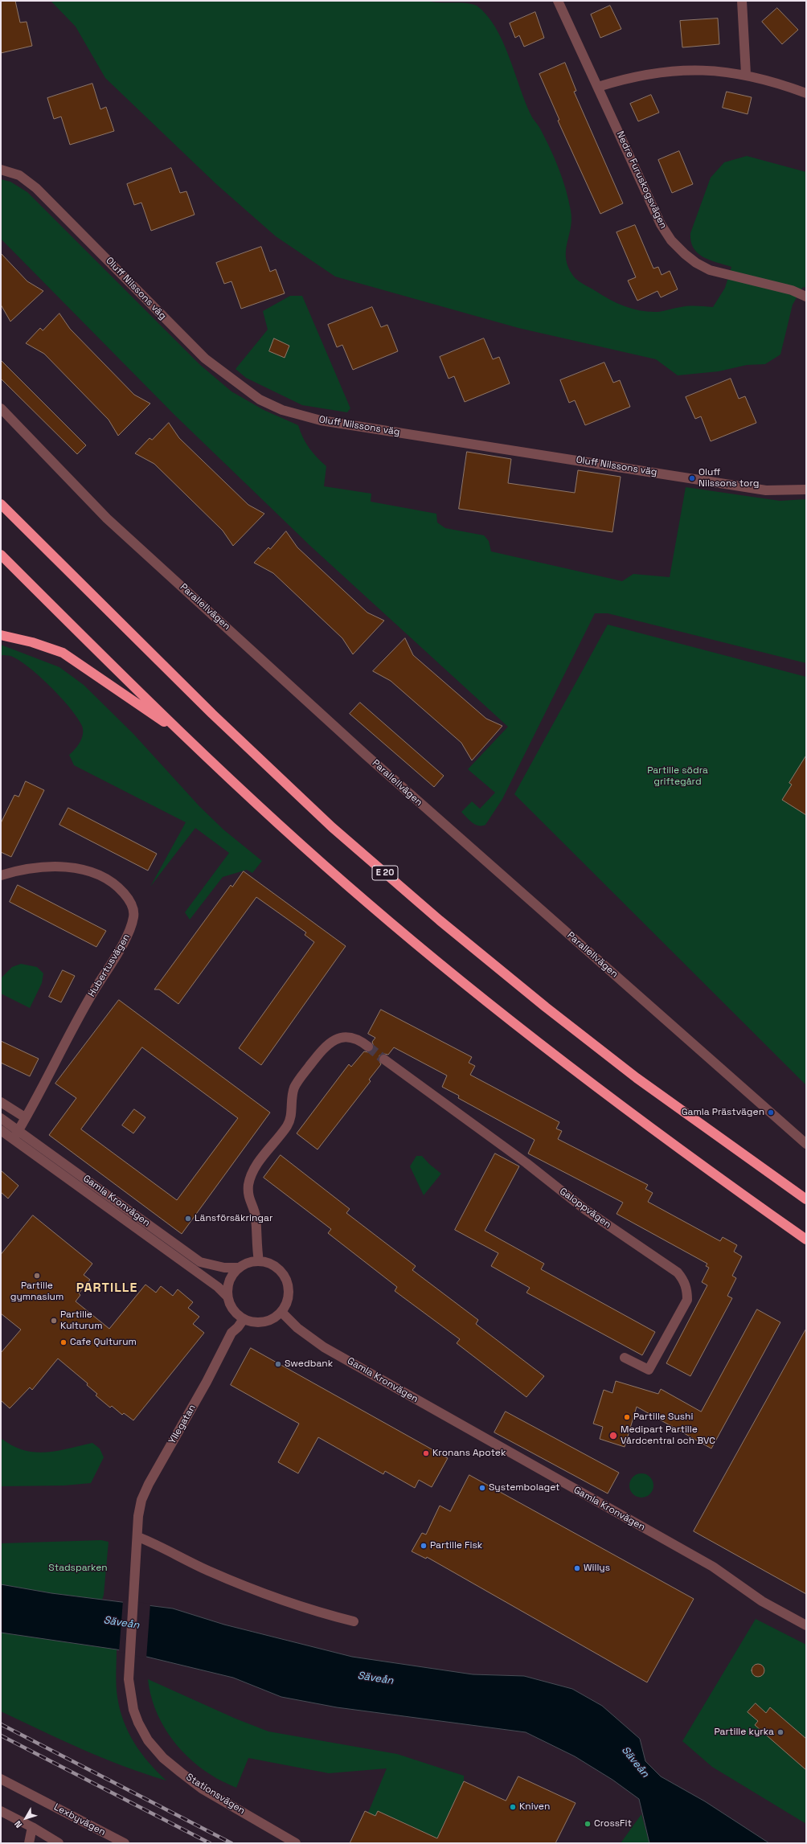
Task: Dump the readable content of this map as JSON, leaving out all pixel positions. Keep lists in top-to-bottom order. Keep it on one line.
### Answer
{"streets":{"highway":["E 20"],"street":["Nedre Furuskogsvägen","Oluff Nilssons väg","Parallellvägen","Hubertusvägen","Gamla Kronvägen","Galoppvägen","Yllegatan","Stationsvägen","Lexbyvägen"]},"crossings":[["Hubertusvägen","Gamla Kronvägen"],["Gamla Kronvägen","Yllegatan"],["Yllegatan","Stationsvägen"]],"districts":["PARTILLE"],"water":["Säveån"],"parks":["Partille södra griftegård","Stadsparken"],"places":["Oluff Nilssons torg","Gamla Prästvägen","Länsförsäkringar","Partille gymnasium","Partille Kulturum","Cafe Qulturum","Swedbank","Partille Sushi","Medipart Partille Vårdcentral och BVC","Kronans Apotek","Systembolaget","Partille Fisk","Willys","Partille kyrka","Kniven","CrossFit"],"north":"bottom left"}
